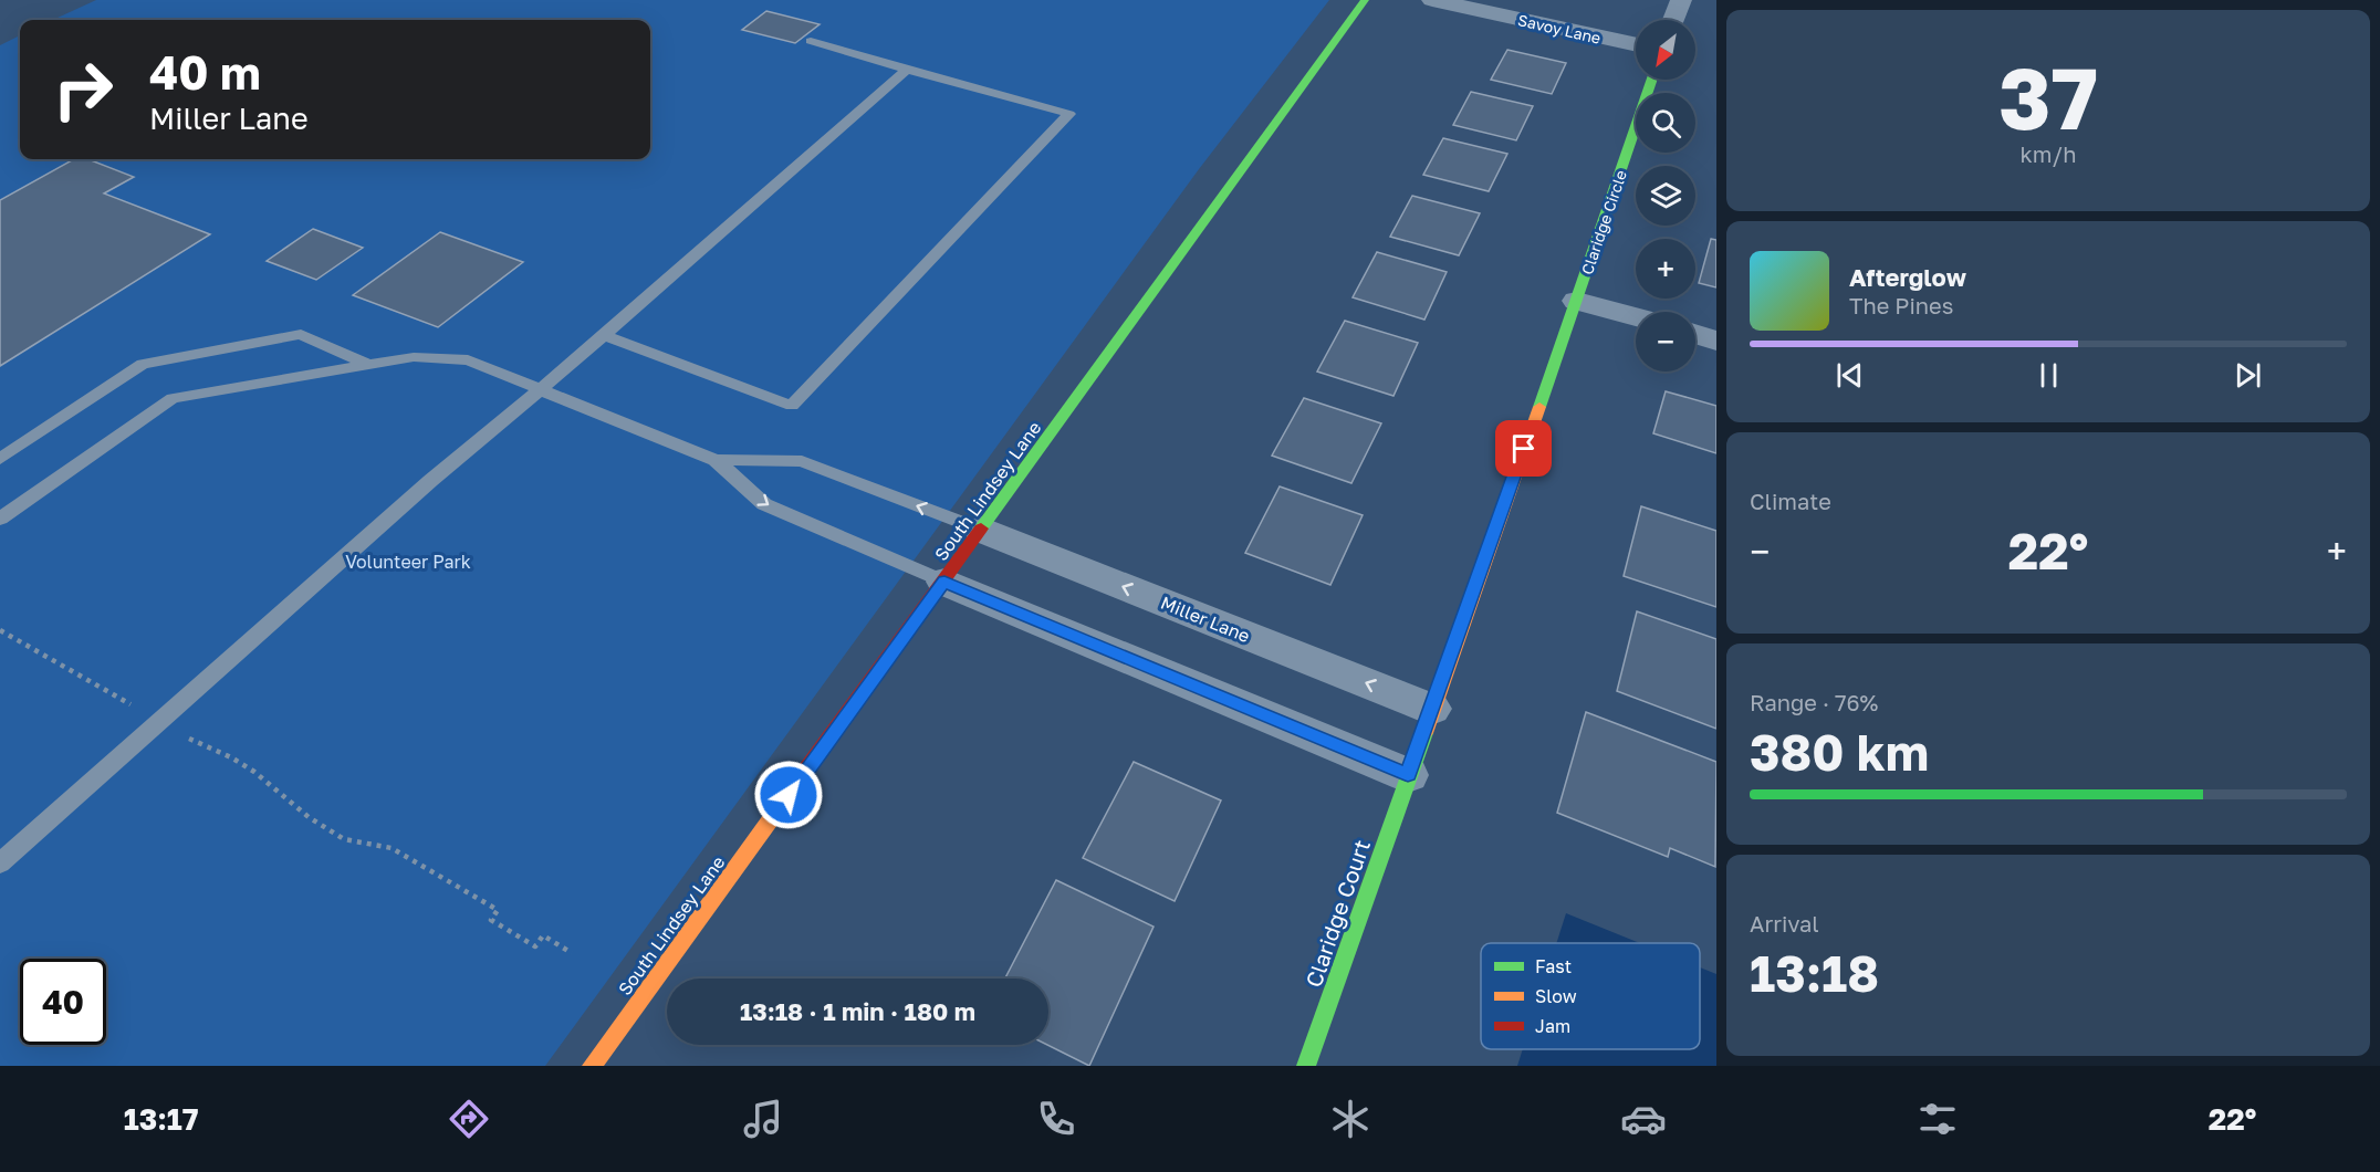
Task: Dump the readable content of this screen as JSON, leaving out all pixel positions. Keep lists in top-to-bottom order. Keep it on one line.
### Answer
{"streets":{"street":["Savoy Lane","Claridge Circle","South Lindsey Lane","Miller Lane","Claridge Court"]},"crossings":[["Claridge Circle","Miller Lane"],["Claridge Circle","Claridge Court"],["South Lindsey Lane","Miller Lane"]],"parks":["Volunteer Park"],"legend":["Fast","Slow","Jam"],"north":"bottom left","page":{"tile":[["37","km/h"],"Climate",["Range · 76%","380 km"],["Arrival","13:18"]],"map_buttons":["+","−"],"turn":["40 m","Miller Lane"],"song":["Afterglow","The Pines"],"heat":["−","22°","+"],"limit":"40","trip":"13:18 · 1 min · 180 m","tabs":["13:17","22°"]}}
